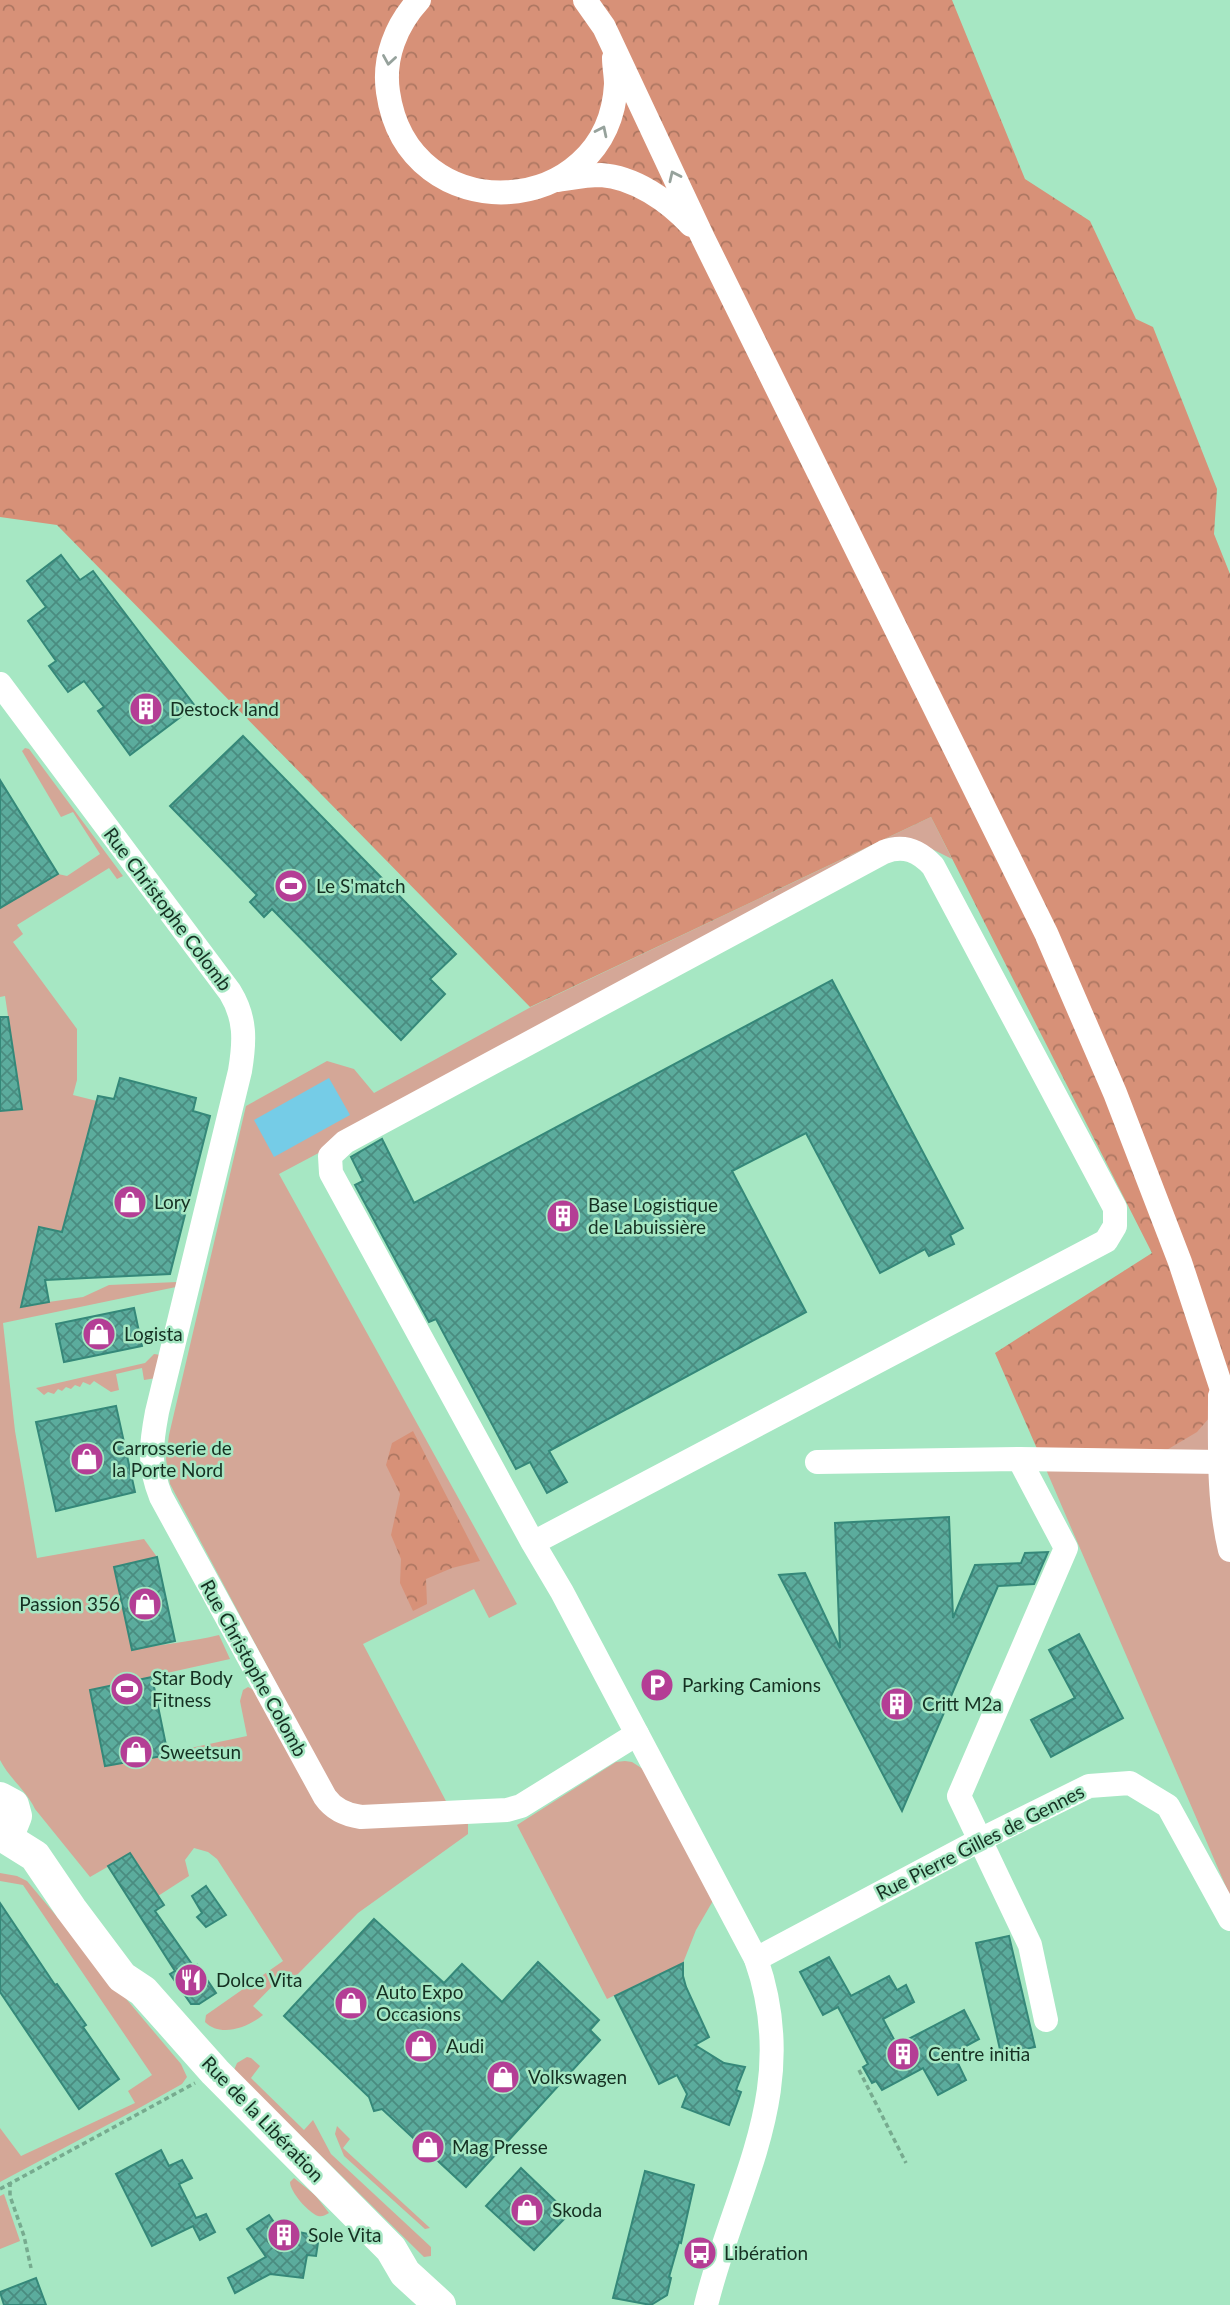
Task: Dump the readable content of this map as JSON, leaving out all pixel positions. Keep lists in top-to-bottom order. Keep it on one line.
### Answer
{"streets":{"main road":["Rue de la Libération"],"street":["Rue Christophe Colomb","Rue Pierre Gilles de Gennes"]},"places":{"building":["Destock land","Base Logistique de Labuissière","Critt M2a","Centre initia","Sole Vita"],"sports":["Le S'match","Star Body Fitness"],"shop":["Lory","Logista","Carrosserie de la Porte Nord","Passion 356","Sweetsun","Auto Expo Occasions","Audi","Volkswagen","Mag Presse","Skoda"],"parking":["Parking Camions"],"restaurant":["Dolce Vita"],"bus stop":["Libération"]}}
